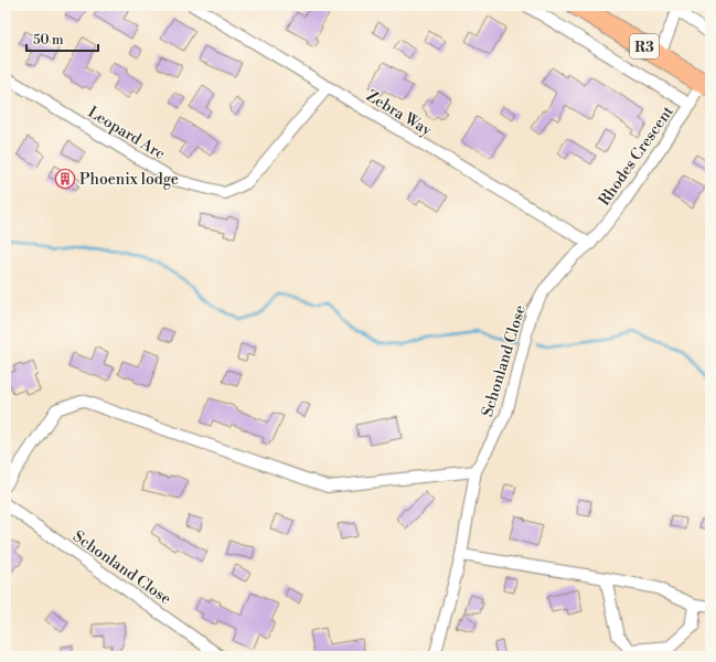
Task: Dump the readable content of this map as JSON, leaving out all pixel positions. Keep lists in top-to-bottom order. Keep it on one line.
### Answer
{"streets":{"highway":["R3"],"street":["Zebra Way","Leopard Arc","Rhodes Crescent","Schonland Close"]},"crossings":[["R3","Rhodes Crescent"],["Zebra Way","Leopard Arc"],["Zebra Way","Rhodes Crescent"],["Zebra Way","Schonland Close"],["Rhodes Crescent","Schonland Close"]],"places":{"building":["Phoenix lodge"]},"scale_bar":"50 m"}
